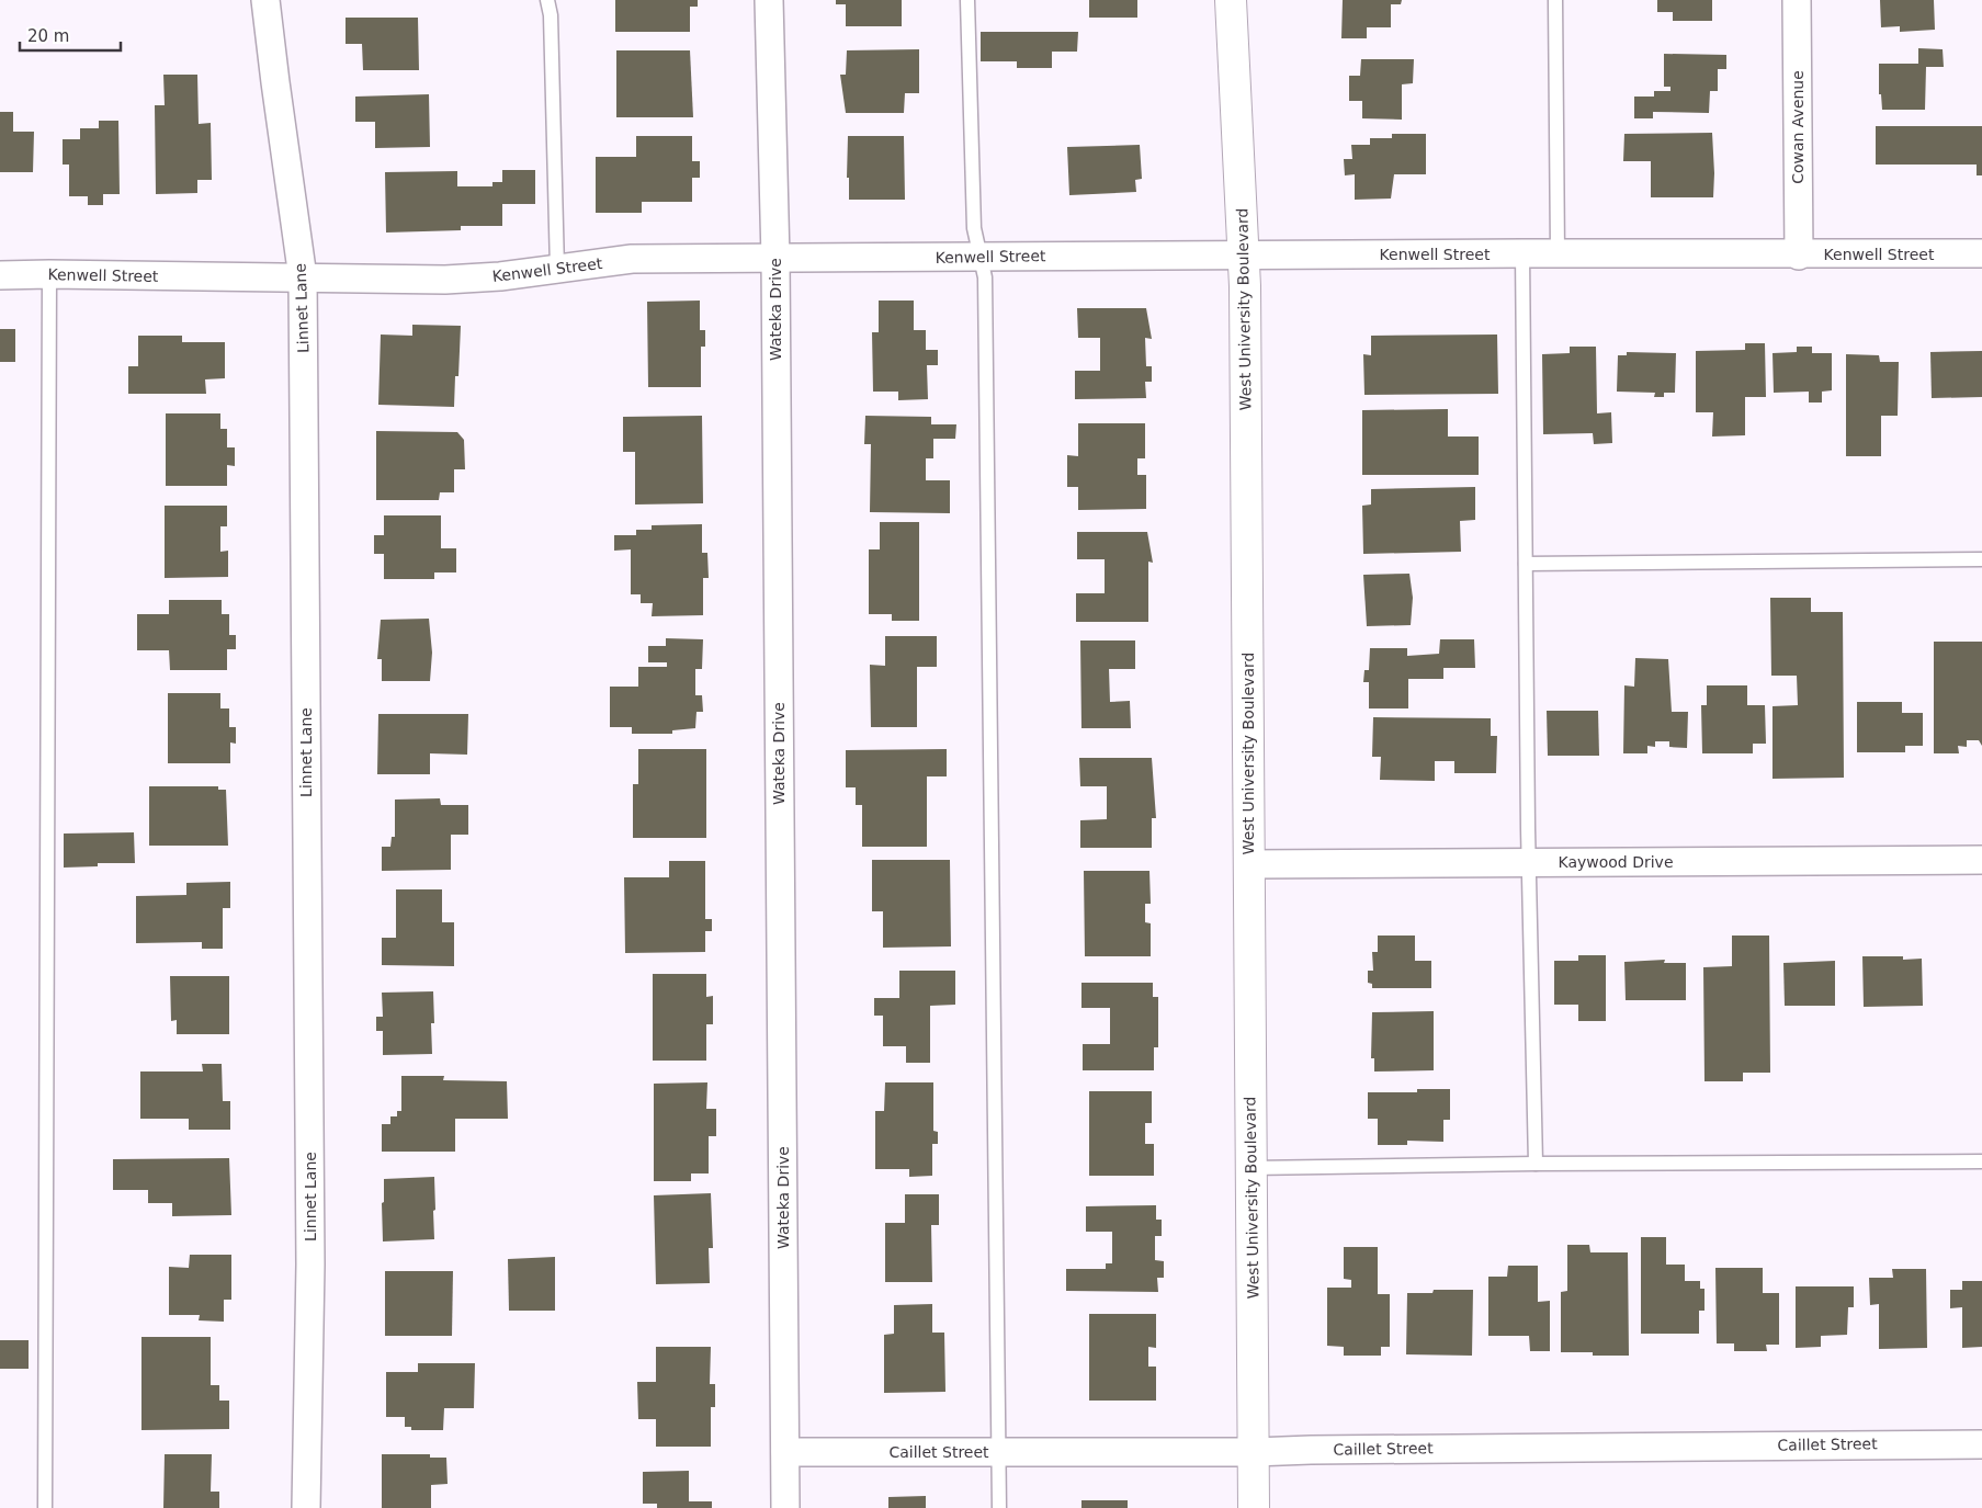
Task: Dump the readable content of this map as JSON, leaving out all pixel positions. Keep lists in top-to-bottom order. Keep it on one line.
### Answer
{"streets":{"street":["Cowan Avenue","Kenwell Street","Linnet Lane","Wateka Drive","West University Boulevard","Kaywood Drive","Caillet Street"]},"crossings":[["Cowan Avenue","Kenwell Street"],["Kenwell Street","Linnet Lane"],["Kenwell Street","Wateka Drive"],["Kenwell Street","West University Boulevard"],["Wateka Drive","Caillet Street"],["West University Boulevard","Kaywood Drive"],["West University Boulevard","Caillet Street"]],"scale_bar":"20 m"}
